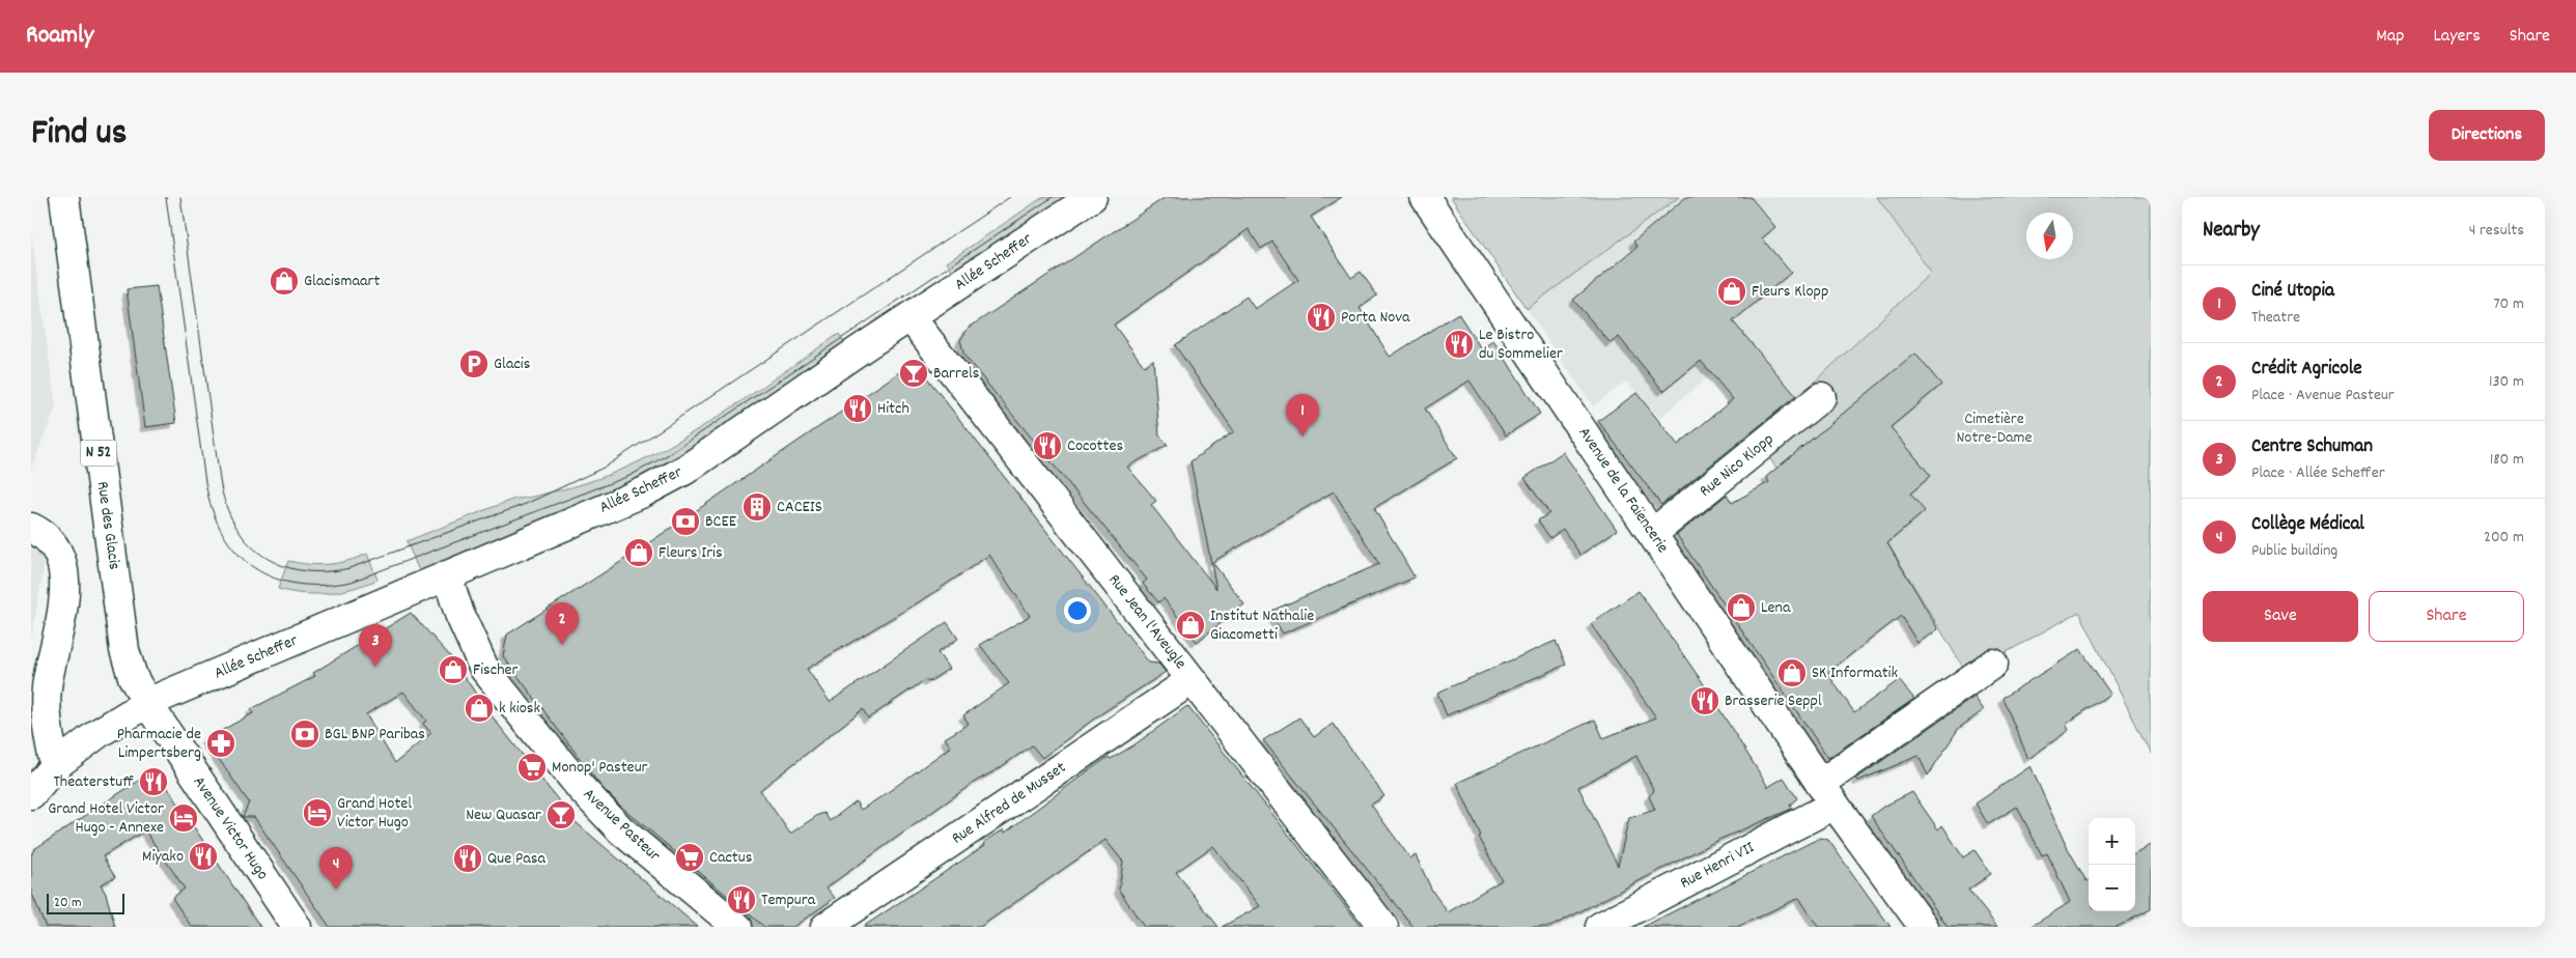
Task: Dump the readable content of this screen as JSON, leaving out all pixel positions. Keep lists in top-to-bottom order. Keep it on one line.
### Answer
{"streets":{"street":["Allée Scheffer","N 52","Rue Nico Klopp","Avenue de la Faïencerie","Rue des Glacis","Rue Jean l'Aveugle","Rue Alfred de Musset","Avenue Pasteur","Avenue Victor Hugo","Rue Henri VII"]},"crossings":[["Allée Scheffer","Rue des Glacis"],["Allée Scheffer","Rue Jean l'Aveugle"],["Allée Scheffer","Avenue Pasteur"],["Allée Scheffer","Avenue Victor Hugo"],["Rue Nico Klopp","Avenue de la Faïencerie"],["Avenue de la Faïencerie","Rue Henri VII"],["Rue des Glacis","Avenue Victor Hugo"],["Rue Jean l'Aveugle","Rue Alfred de Musset"]],"parks":["Cimetière Notre-Dame"],"places":{"shop":["Glacismaart","Fleurs Klopp","Fleurs Iris","Lena","Institut Nathalie Giacometti","Fischer","SK Informatik","k kiosk"],"restaurant":["Porta Nova","Le Bistro du Sommelier","Hitch","Cocottes","Brasserie Seppl","Theaterstuff","Miyako","Que Pasa","Tempura"],"parking":["Glacis"],"bar":["Barrels","New Quasar"],"building":["CACEIS"],"bank":["BCEE","BGL BNP Paribas"],"pharmacy":["Pharmacie de Limpertsberg"],"supermarket":["Monop' Pasteur","Cactus"],"hotel":["Grand Hotel Victor Hugo","Grand Hotel Victor Hugo - Annexe"]},"scale_bar":"20 m","north":"bottom","page":{"header":"Roamly","nav":["Map","Layers","Share"],"title":"Find us","buttons":["Directions",["Save","Share"]],"heading":["Nearby","4 results"],"list":[{"mark":"1","name":"Ciné Utopia","note":"Theatre","value":"70 m"},{"mark":"2","name":"Crédit Agricole","note":"Place · Avenue Pasteur","value":"130 m"},{"mark":"3","name":"Centre Schuman","note":"Place · Allée Scheffer","value":"180 m"},{"mark":"4","name":"Collège Médical","note":"Public building","value":"200 m"}],"pins":["1","2","3","4"],"map_buttons":["+","−"],"scale":"20 m"}}
